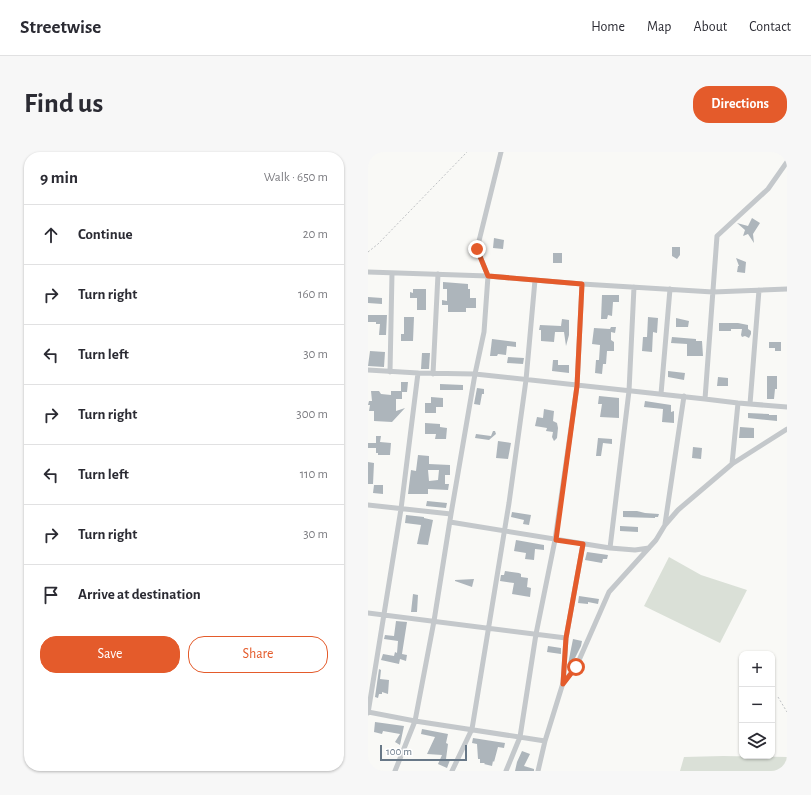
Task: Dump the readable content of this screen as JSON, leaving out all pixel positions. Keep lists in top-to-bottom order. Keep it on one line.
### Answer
{"scale_bar":"100 m","page":{"header":"Streetwise","nav":["Home","Map","About","Contact"],"buttons":["Directions",["Save","Share"]],"title":"Find us","heading":["9 min","Walk · 650 m"],"list":[["Continue","20 m"],["Turn right","160 m"],["Turn left","30 m"],["Turn right","300 m"],["Turn left","110 m"],["Turn right","30 m"],"Arrive at destination"],"map_buttons":["+","−"],"scale":"100 m"}}
